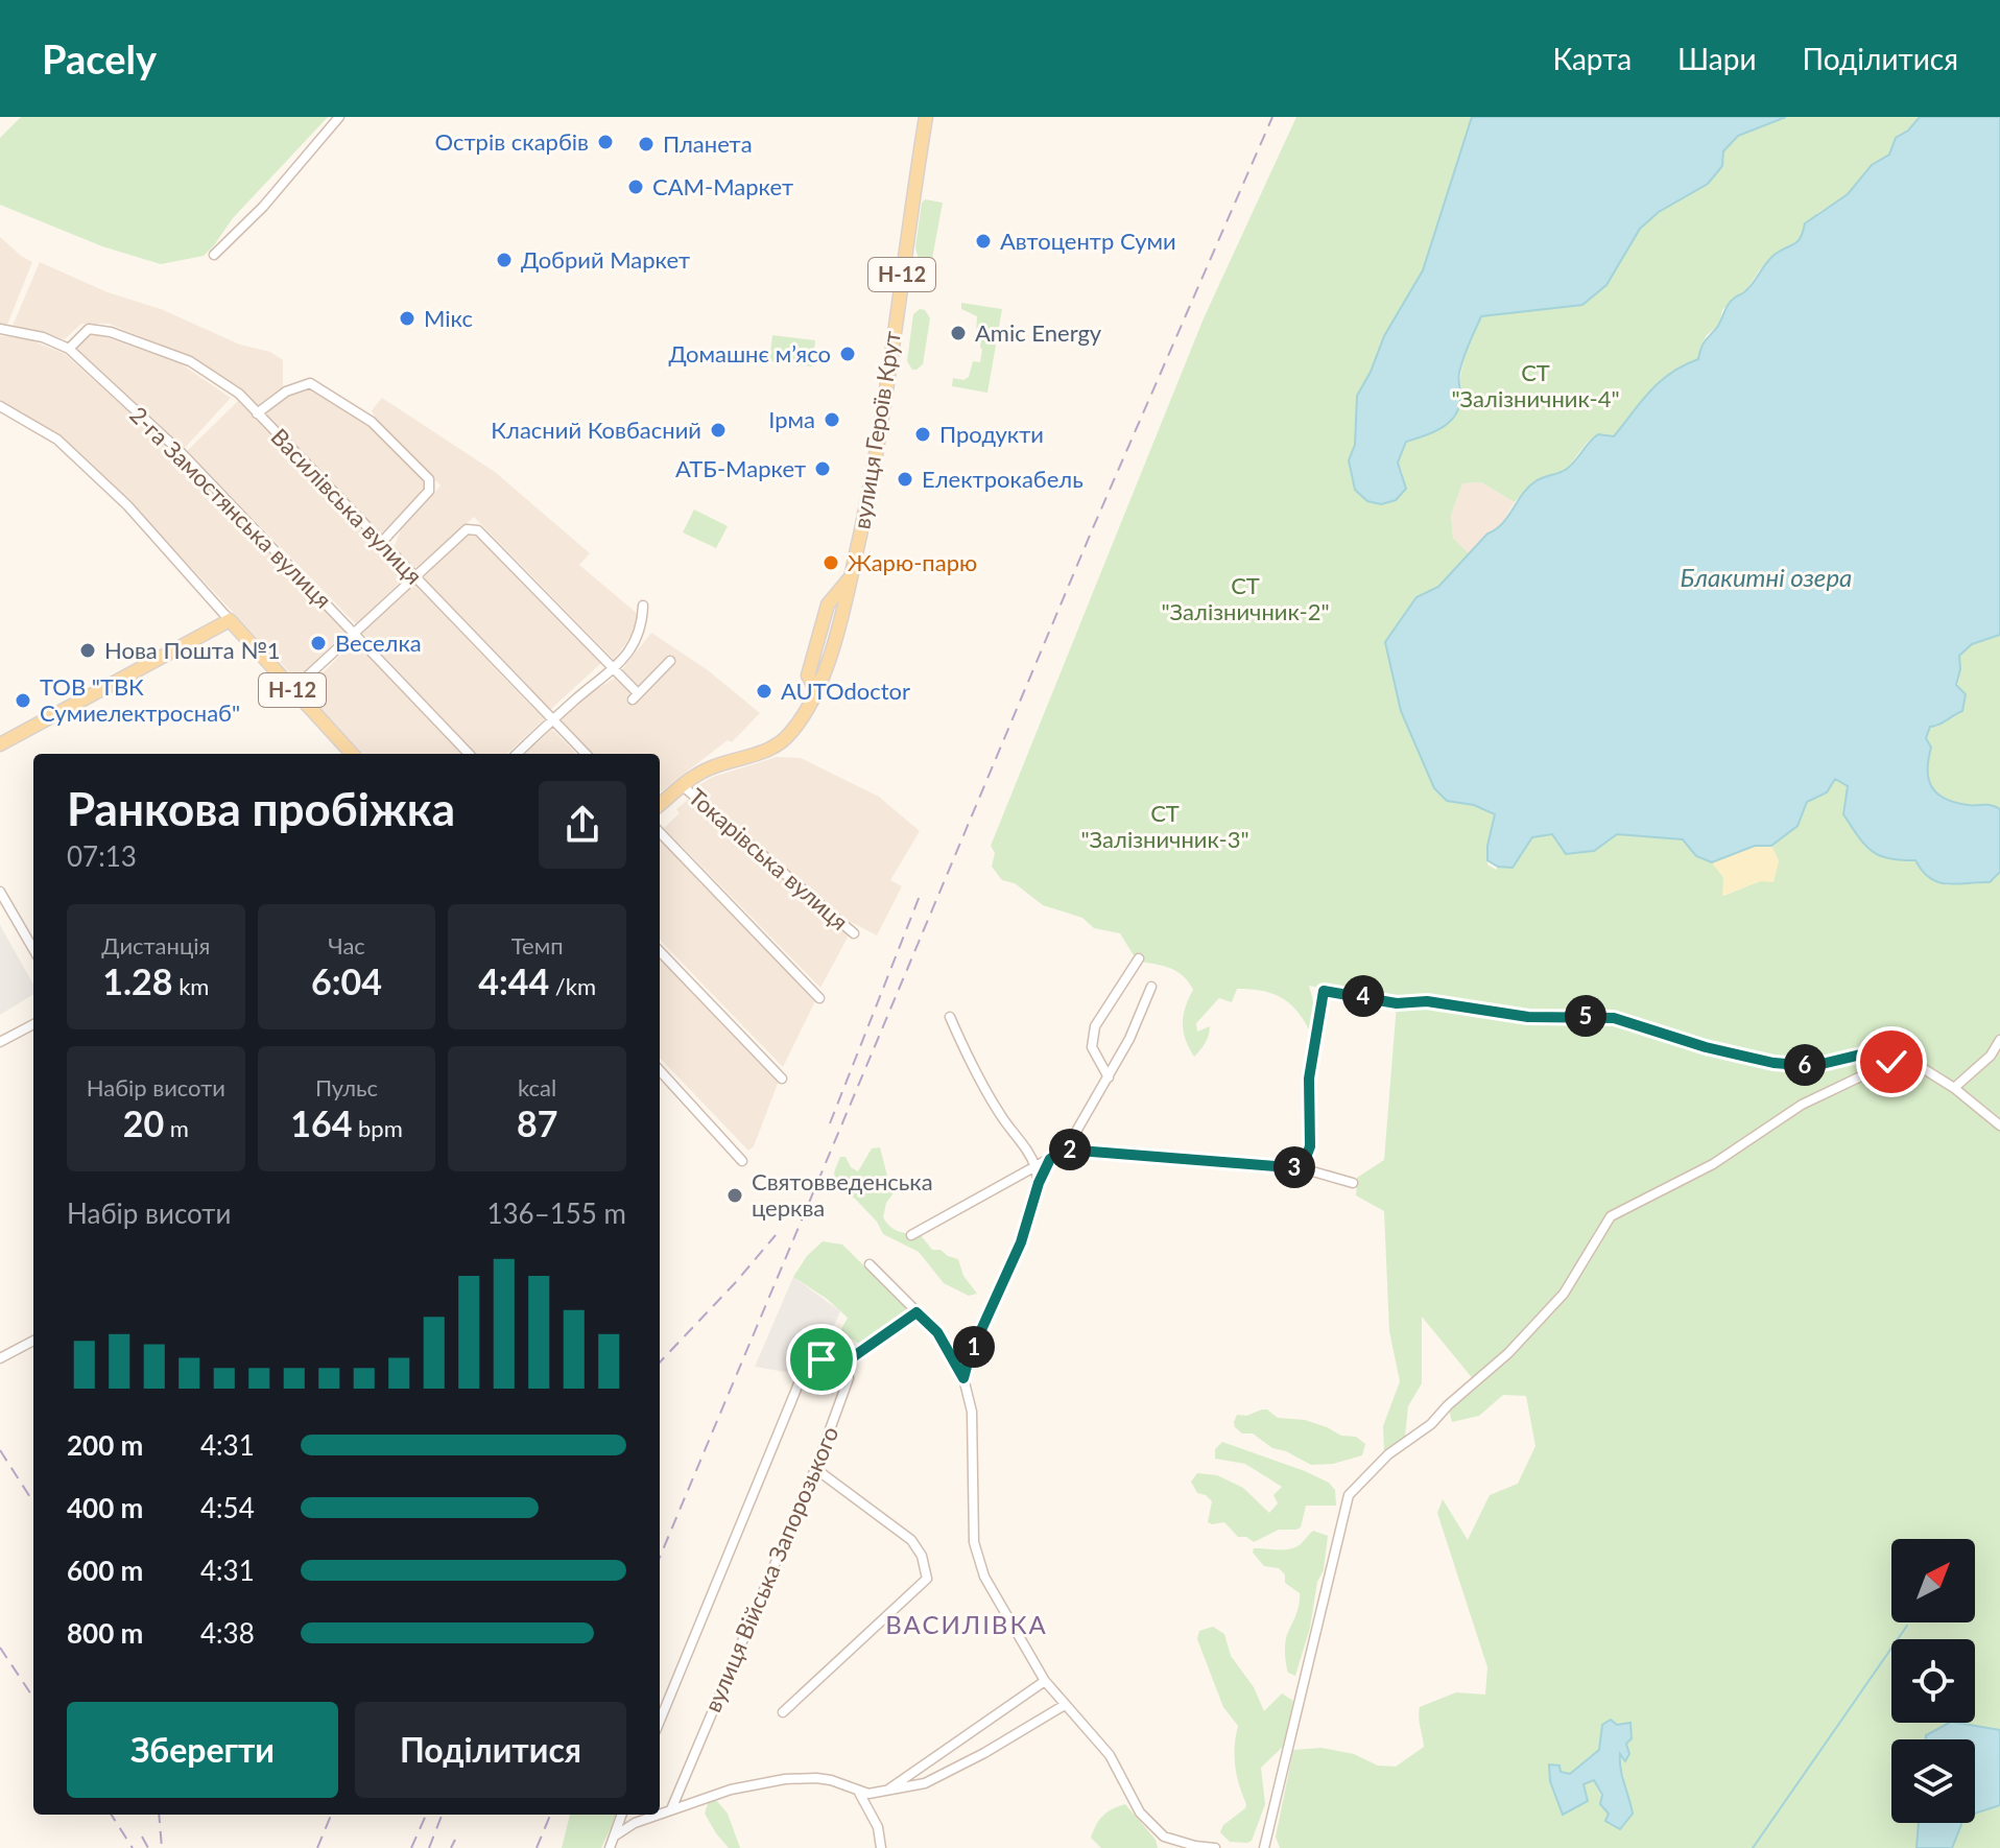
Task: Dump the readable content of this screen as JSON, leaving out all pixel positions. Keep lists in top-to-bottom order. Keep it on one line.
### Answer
{"streets":{"main road":["Н-12","вулиця Героїв Крут"],"street":["Василівська вулиця","2-га Замостянська вулиця","Токарівська вулиця","вулиця Війська Запорозького"]},"crossings":[["Н-12","вулиця Героїв Крут"],["Н-12","Токарівська вулиця"],["вулиця Героїв Крут","Токарівська вулиця"],["Василівська вулиця","2-га Замостянська вулиця"]],"districts":["ВАСИЛІВКА"],"water":["Блакитні озера"],"parks":["СТ \"Залізничник-4\"","СТ \"Залізничник-2\"","СТ \"Залізничник-3\""],"places":["Острів скарбів","Планета","САМ-Маркет","Автоцентр Суми","Добрий Маркет","Мікс","Amic Energy","Домашнє м’ясо","Ірма","Класний Ковбасний","Продукти","АТБ-Маркет","Електрокабель","Жарю-парю","Веселка","Нова Пошта №1","AUTOdoctor","ТОВ \"ТВК Сумиелектроснаб\"","Святовведенська церква"],"north":"top right","page":{"header":"Pacely","nav":["Карта","Шари","Поділитися"],"heading":["Ранкова пробіжка","07:13"],"stats":[["Дистанція","1.28 km"],["Час","6:04"],["Темп","4:44 /km"],["Набір висоти","20 m"],["Пульс","164 bpm"],["kcal","87"]],"pins":["4","5","6","2","3","1"],"chart":["Набір висоти","136–155 m"],"list":[{"name":"200 m","note":"4:31"},{"name":"400 m","note":"4:54"},{"name":"600 m","note":"4:31"},{"name":"800 m","note":"4:38"}],"buttons":["Зберегти","Поділитися"]}}
